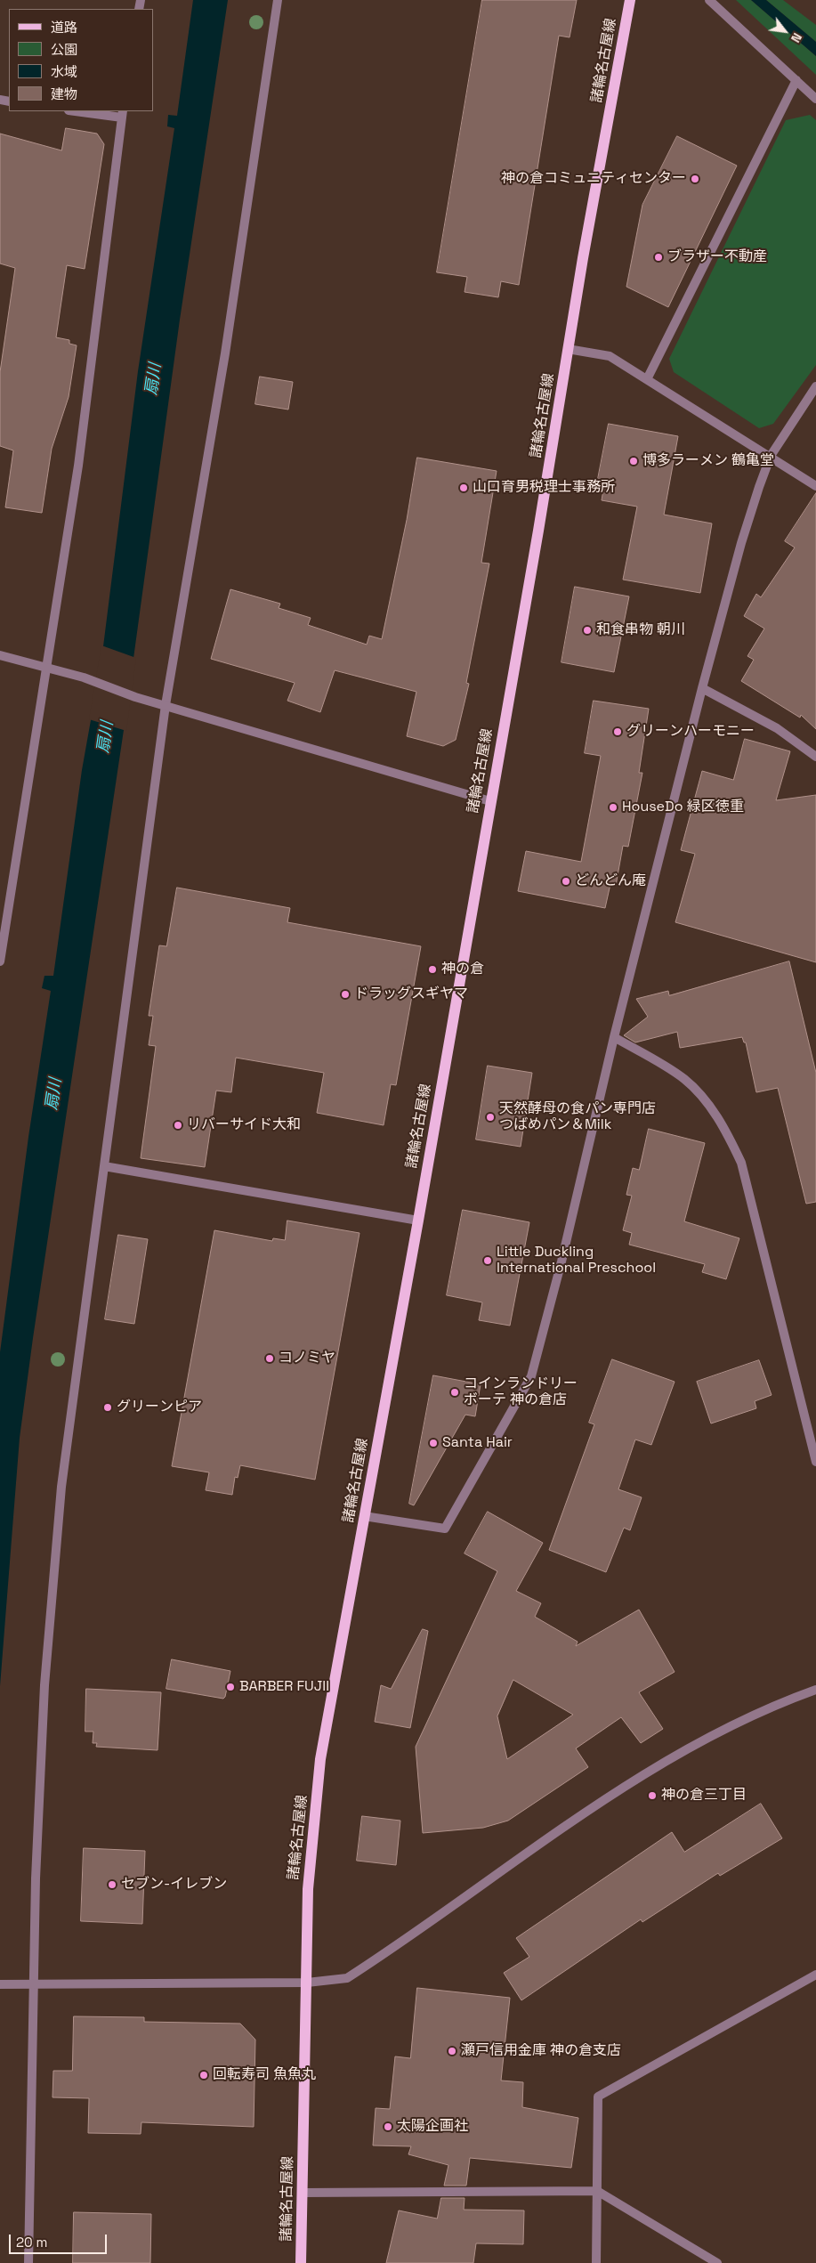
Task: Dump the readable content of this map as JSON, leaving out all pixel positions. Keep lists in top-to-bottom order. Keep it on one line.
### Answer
{"streets":{"main road":["諸輪名古屋線"]},"water":["扇川"],"places":["神の倉コミュニティセンター","ブラザー不動産","博多ラーメン 鶴亀堂","山口育男税理士事務所","和食串物 朝川","グリーンハーモニー","HouseDo 緑区徳重","どんどん庵","神の倉","ドラッグスギヤマ","天然酵母の食パン専門店 つばめパン＆Milk","リバーサイド大和","Little Duckling International Preschool","コノミヤ","コインランドリー ボーテ 神の倉店","グリーンピア","Santa Hair","BARBER FUJII","神の倉三丁目","セブン-イレブン","瀬戸信用金庫 神の倉支店","回転寿司 魚魚丸","太陽企画社"],"legend":["道路","公園","水域","建物"],"scale_bar":"20 m","north":"bottom right"}
